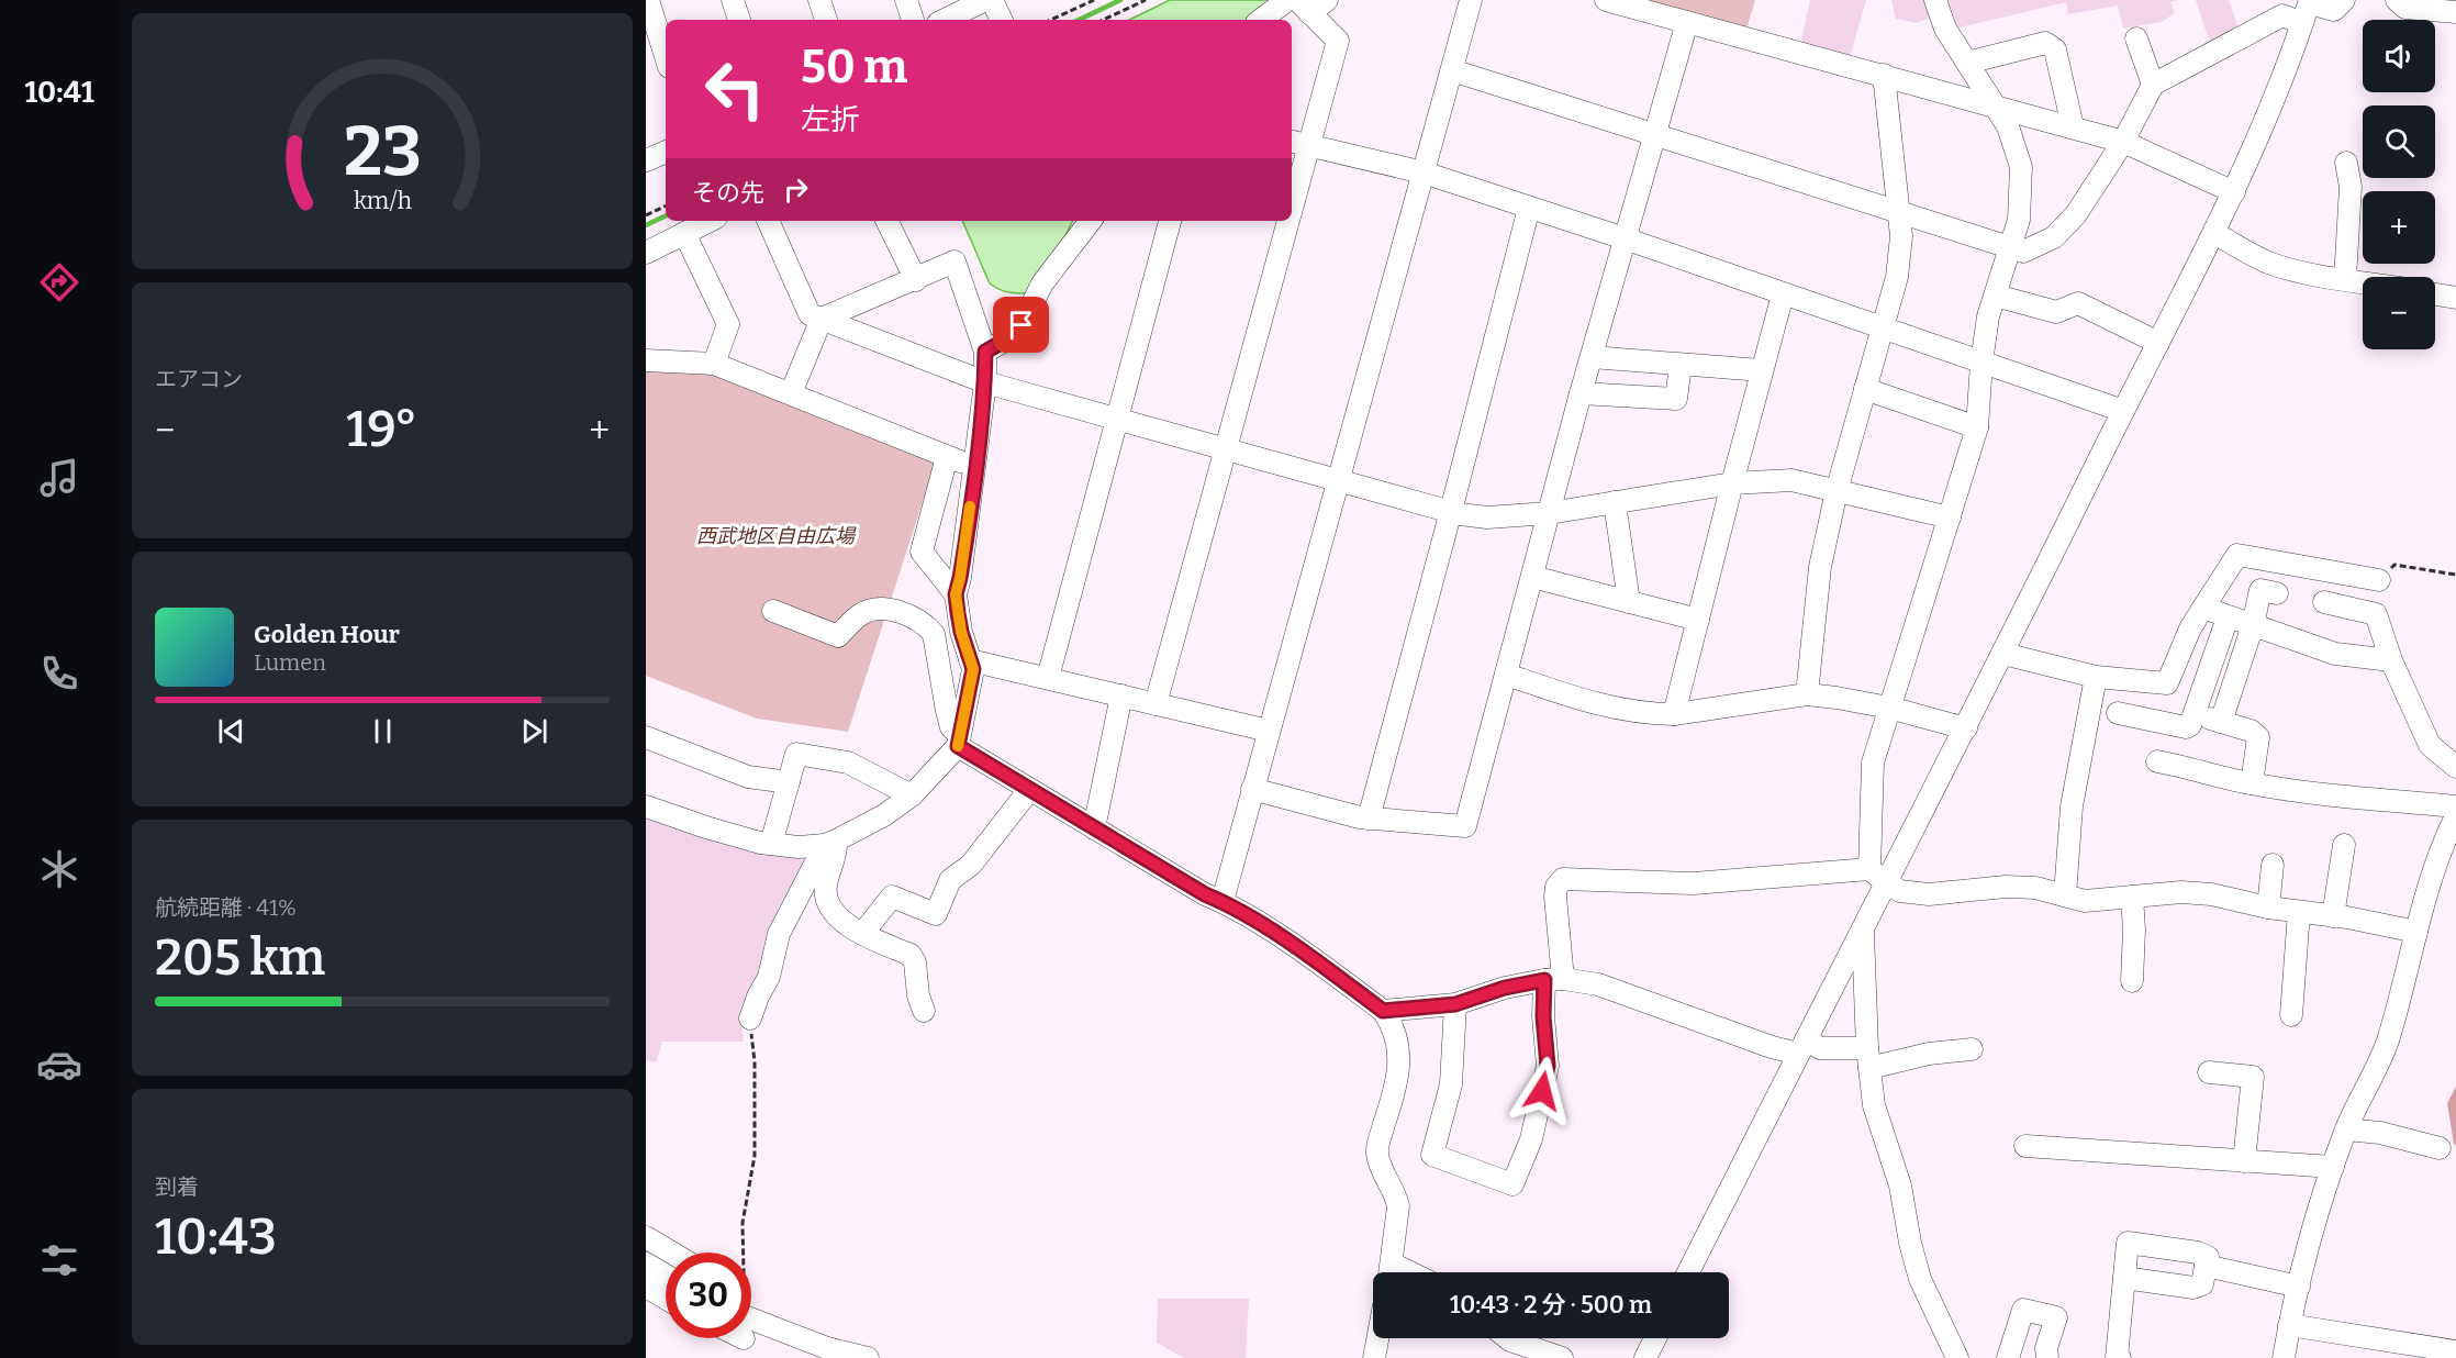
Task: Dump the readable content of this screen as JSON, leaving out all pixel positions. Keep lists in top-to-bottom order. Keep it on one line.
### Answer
{"parks":["西武地区自由広場"],"page":{"tabs":"10:41","map_buttons":["+","−"],"turn":["50 m","左折"],"then":"その先","tile":["エアコン",["航続距離 · 41%","205 km"],["到着","10:43"]],"heat":["−","19°","+"],"song":["Golden Hour","Lumen"],"limit":"30","trip":"10:43 · 2 分 · 500 m","gauge":["23","km/h"]}}
